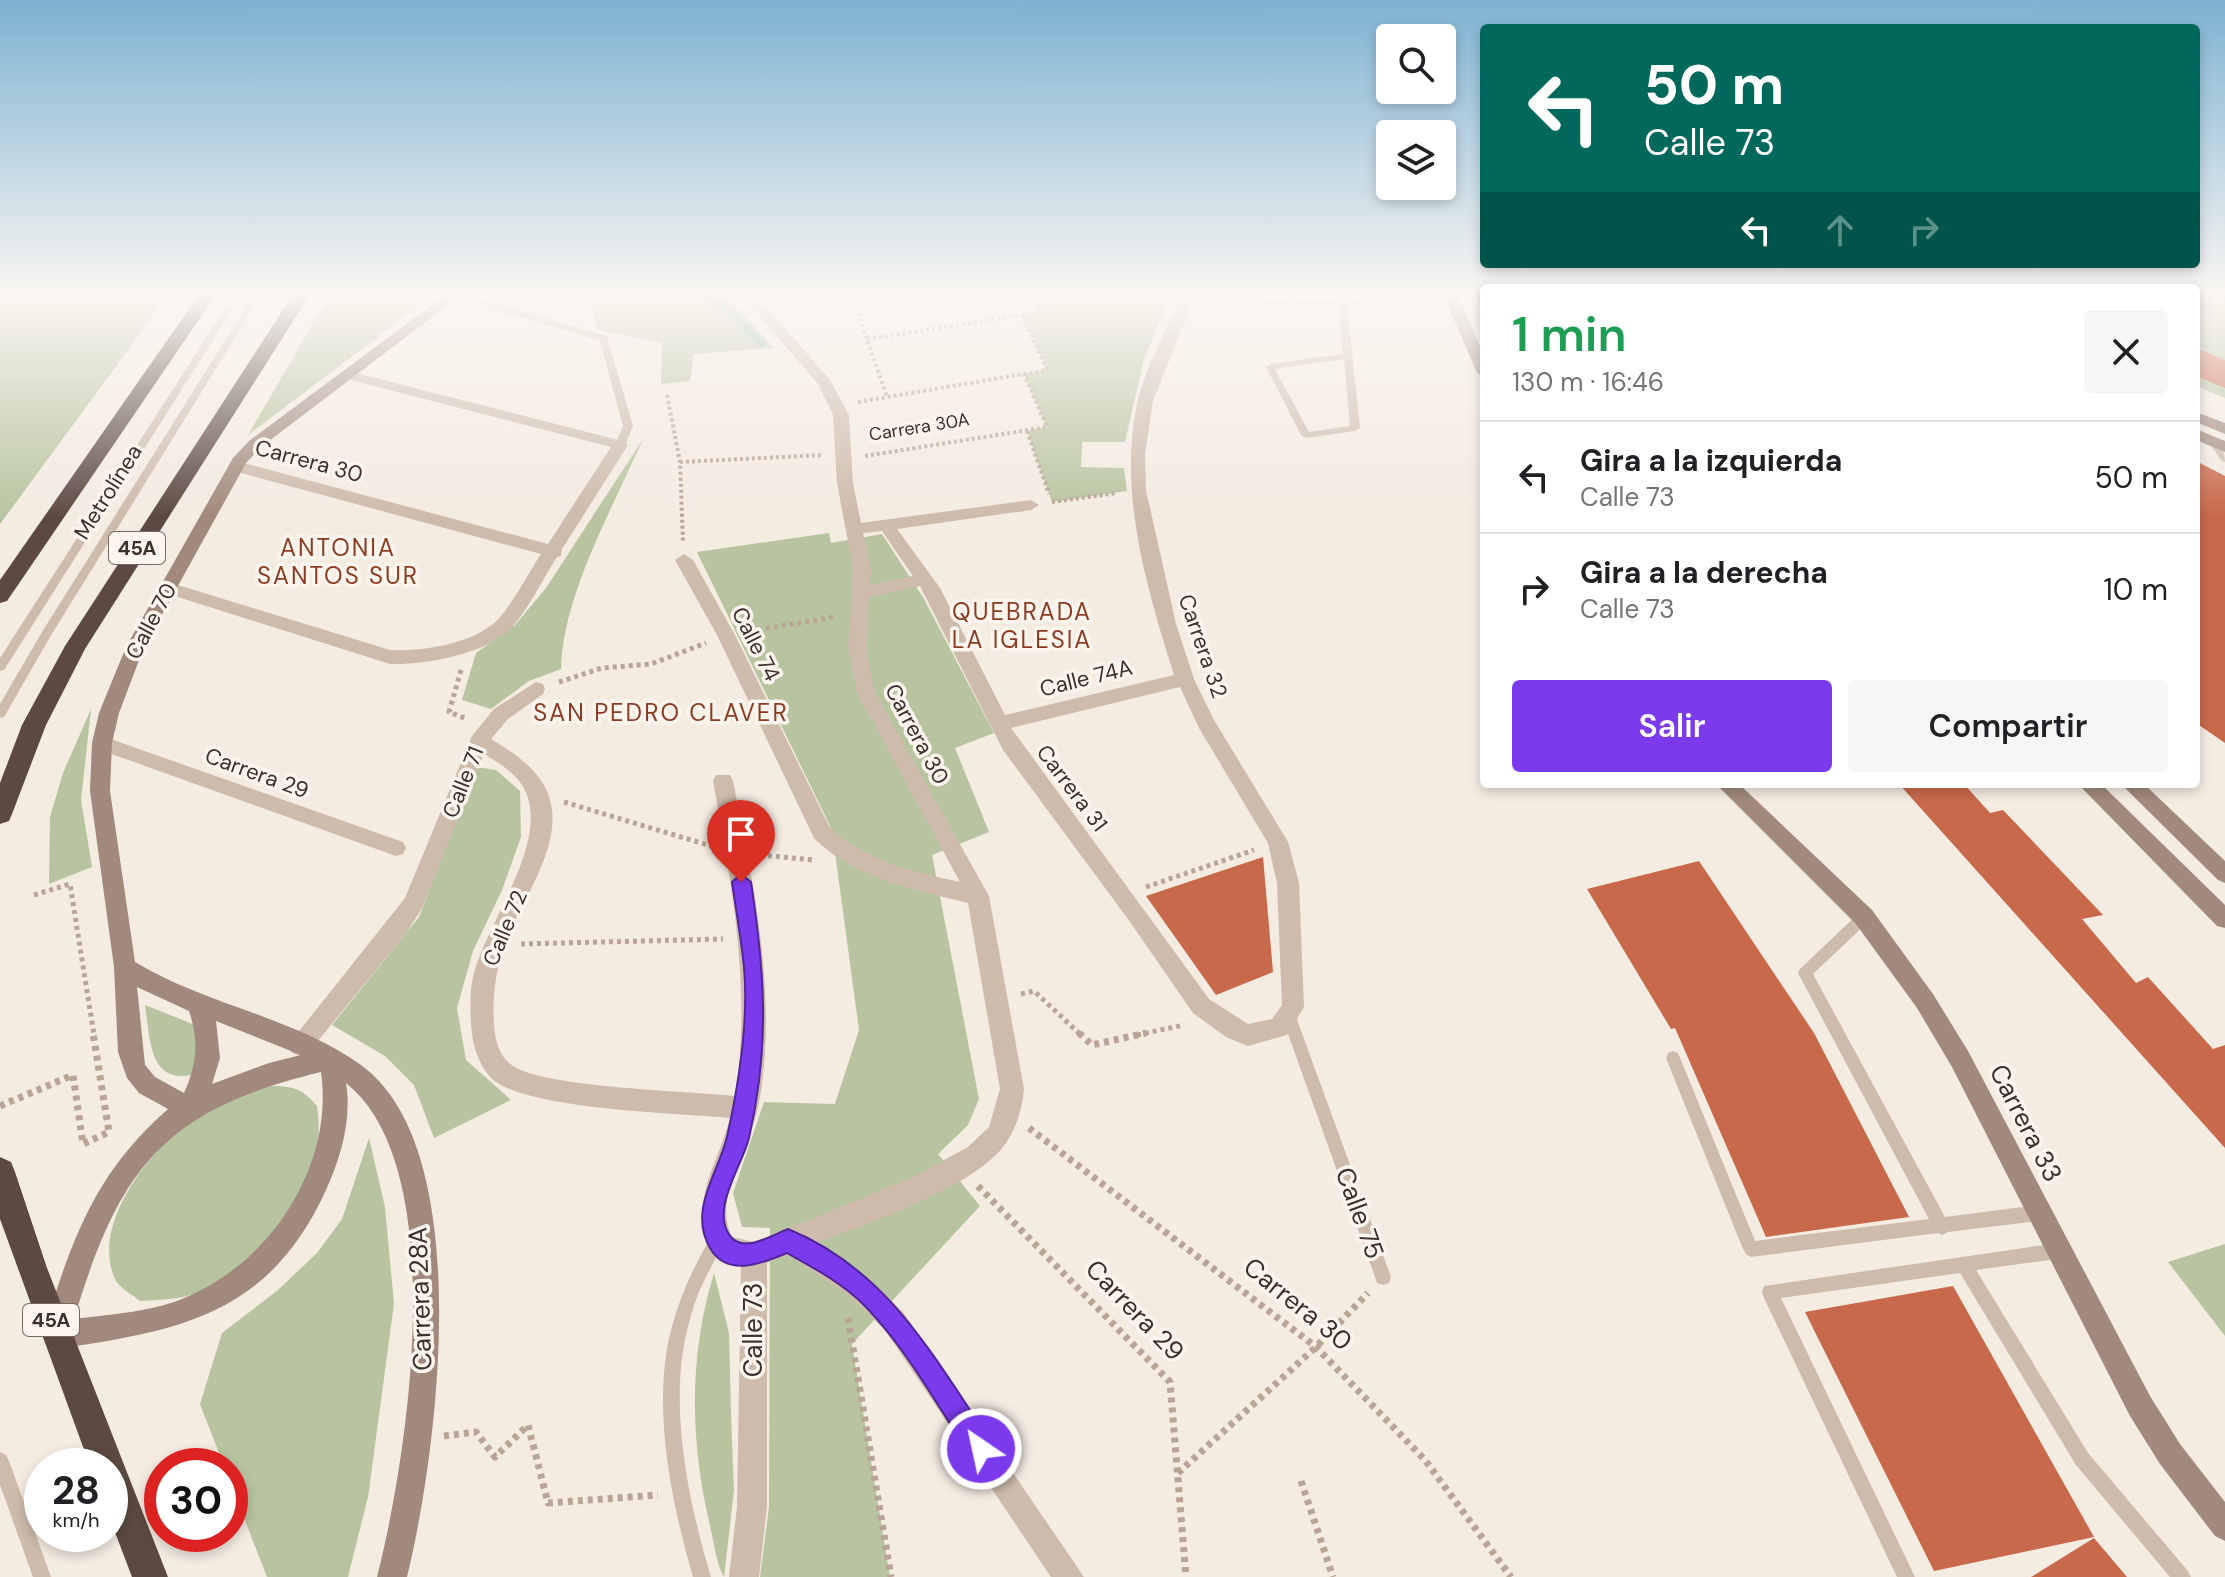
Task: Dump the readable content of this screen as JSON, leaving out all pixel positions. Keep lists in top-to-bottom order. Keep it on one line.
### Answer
{"streets":{"highway":["45A"],"street":["Carrera 30","Calle 70","Calle 74","Carrera 32","Calle 74A","Carrera 29","Calle 71","Carrera 31","Calle 72","Carrera 33","Carrera 28A","Calle 73"],"lane":["Metrolínea","Calle 75"],"path":["Carrera 30A"]},"crossings":[["Carrera 30A","Carrera 30"],["Carrera 30","Calle 70"],["Carrera 30","Calle 74"],["Carrera 30","Carrera 29"],["Carrera 30","Calle 75"],["Calle 70","Carrera 29"],["Carrera 32","Calle 74A"],["Carrera 32","Carrera 31"],["Carrera 32","Calle 75"],["Calle 74A","Carrera 31"],["Carrera 29","Calle 75"],["Carrera 31","Calle 75"]],"districts":["ANTONIA SANTOS SUR","QUEBRADA LA IGLESIA","SAN PEDRO CLAVER"],"page":{"turn":["50 m","Calle 73"],"heading":["1 min","130 m · 16:46"],"list":[{"name":"Gira a la izquierda","note":"Calle 73","value":"50 m"},{"name":"Gira a la derecha","note":"Calle 73","value":"10 m"}],"buttons":["Salir","Compartir"],"speed":"28 km/h","limit":"30"}}
